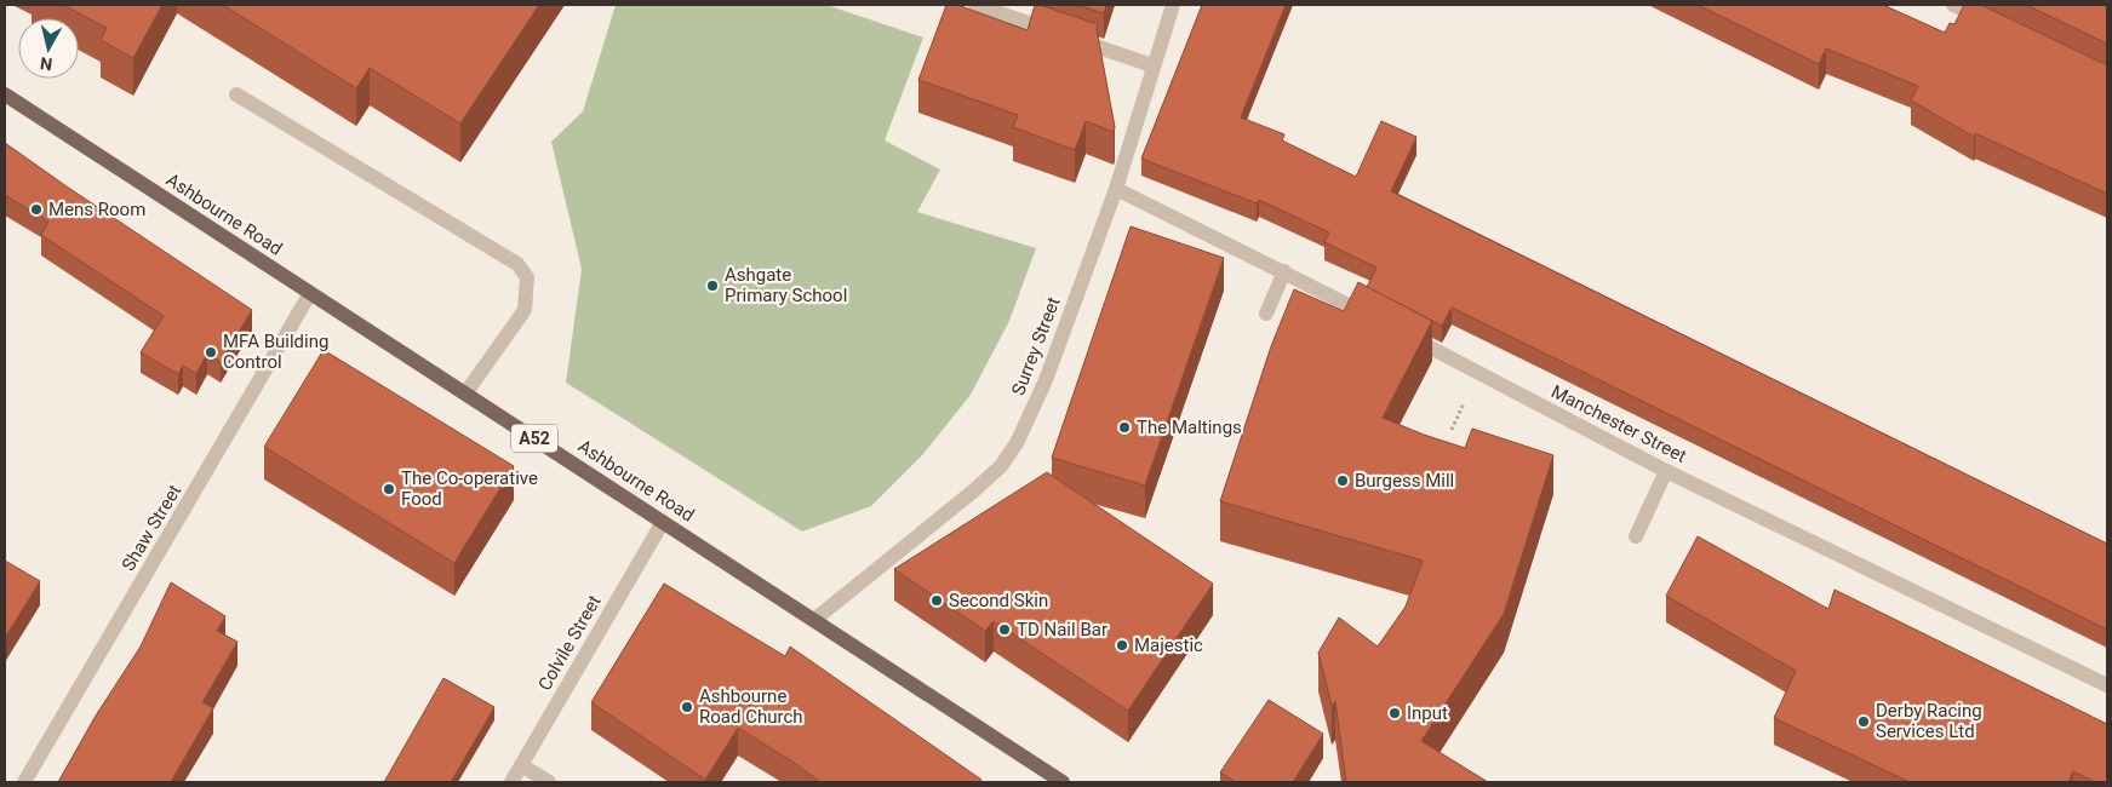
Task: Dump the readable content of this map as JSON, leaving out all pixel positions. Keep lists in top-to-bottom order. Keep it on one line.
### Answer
{"streets":{"main road":["Ashbourne Road","A52"],"street":["Surrey Street","Manchester Street","Shaw Street","Colvile Street"]},"crossings":[["Ashbourne Road","Surrey Street"],["Ashbourne Road","Shaw Street"],["Ashbourne Road","Colvile Street"]],"places":["Mens Room","Ashgate Primary School","MFA Building Control","The Maltings","Burgess Mill","The Co-operative Food","Second Skin","TD Nail Bar","Majestic","Ashbourne Road Church","Input","Derby Racing Services Ltd"],"north":"bottom"}
